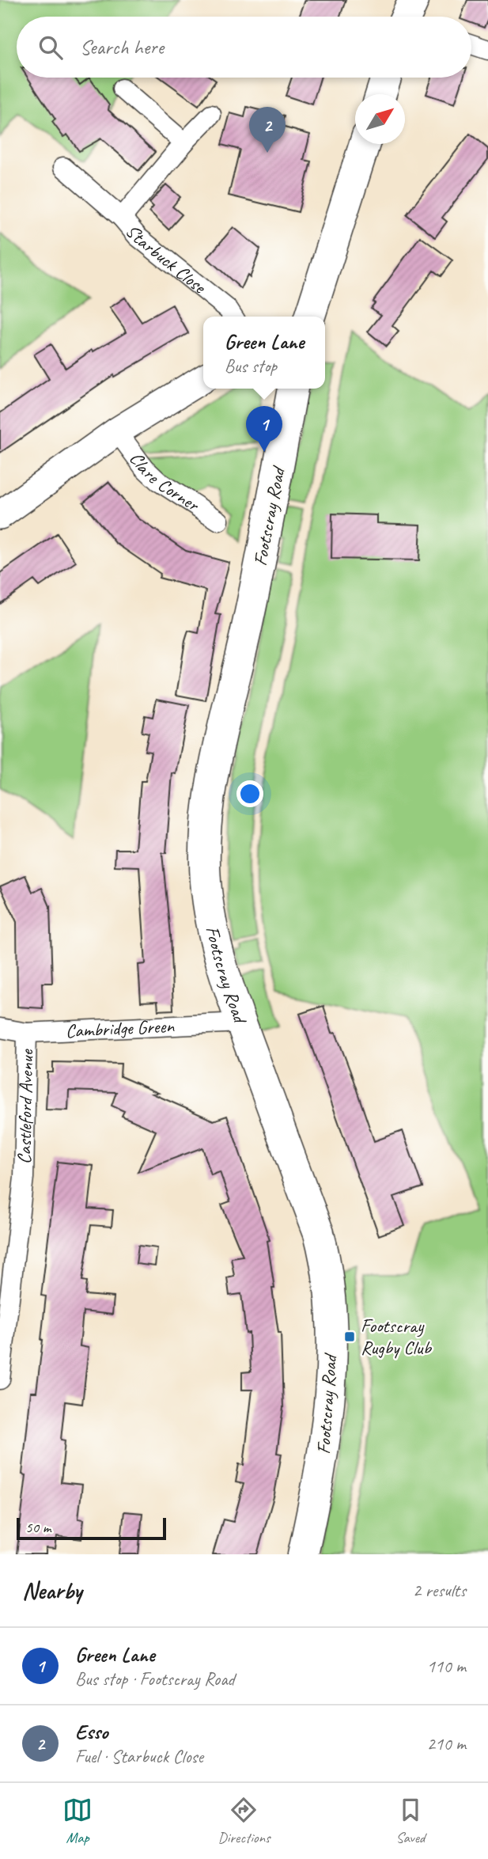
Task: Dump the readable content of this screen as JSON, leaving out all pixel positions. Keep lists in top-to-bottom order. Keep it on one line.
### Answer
{"streets":{"main road":["Footscray Road"],"street":["Starbuck Close","Clare Corner","Cambridge Green","Castleford Avenue"]},"crossings":[["Footscray Road","Cambridge Green"],["Cambridge Green","Castleford Avenue"]],"places":{"transit":["Footscray Rugby Club"]},"scale_bar":"50 m","north":"top right","page":{"search":"Search here","pins":["2","1"],"popup":["Green Lane","Bus stop"],"scale":"50 m","heading":["Nearby","2 results"],"list":[{"mark":"1","name":"Green Lane","note":"Bus stop · Footscray Road","value":"110 m"},{"mark":"2","name":"Esso","note":"Fuel · Starbuck Close","value":"210 m"}],"nav":["Map","Directions","Saved"]}}
